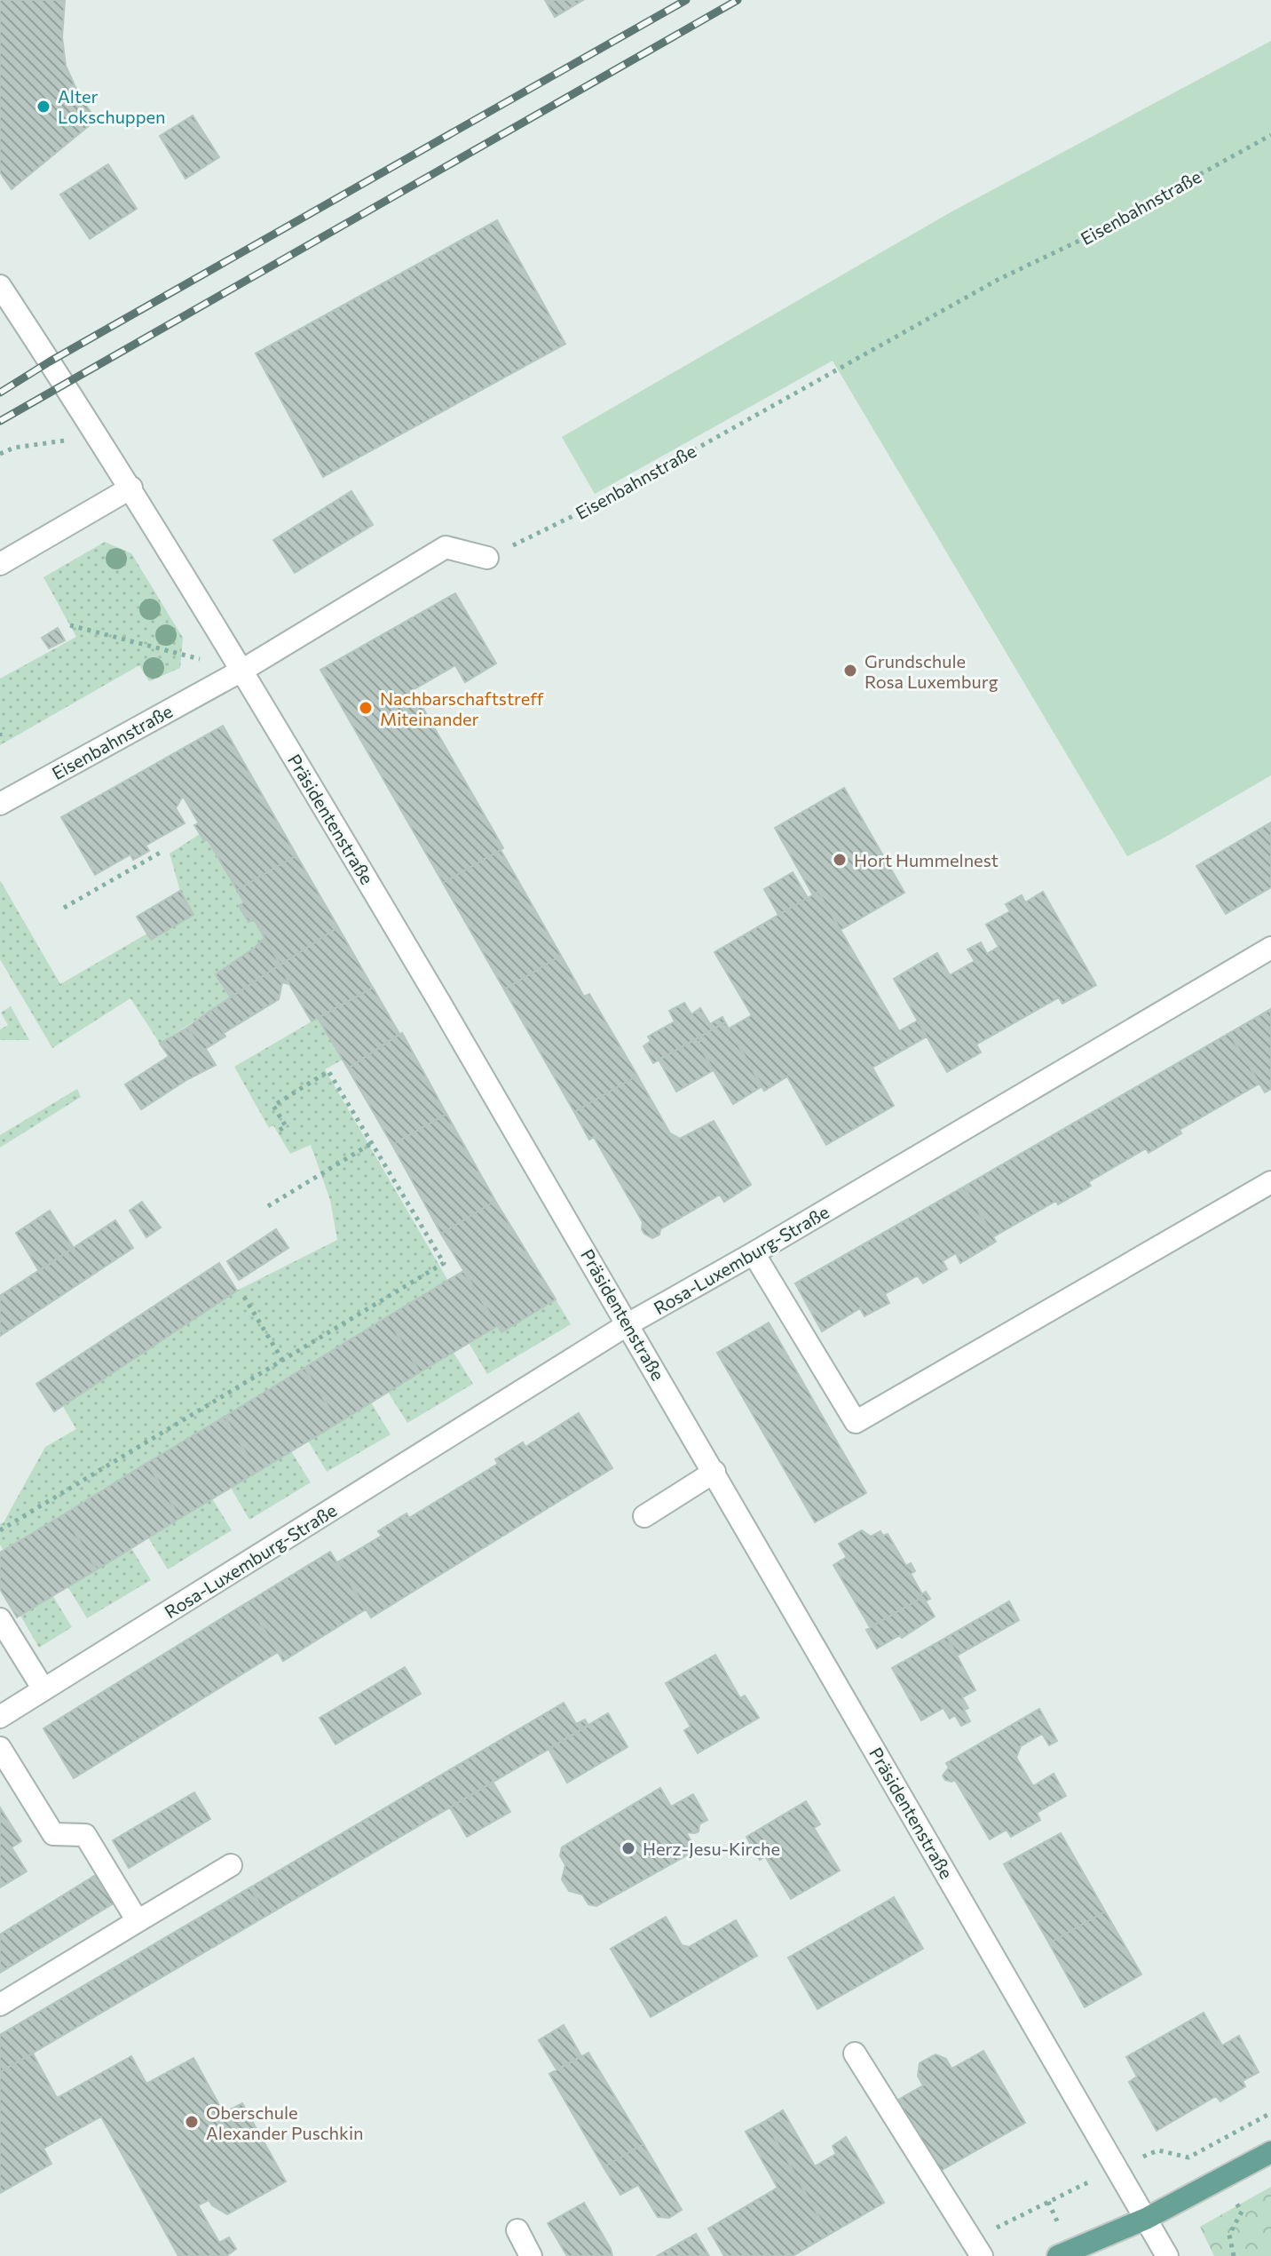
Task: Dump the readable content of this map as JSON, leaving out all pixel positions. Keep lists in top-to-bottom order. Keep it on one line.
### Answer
{"streets":{"street":["Eisenbahnstraße","Präsidentenstraße","Rosa-Luxemburg-Straße"]},"crossings":[["Eisenbahnstraße","Präsidentenstraße"],["Präsidentenstraße","Rosa-Luxemburg-Straße"]],"places":["Alter Lokschuppen","Grundschule Rosa Luxemburg","Nachbarschaftstreff Miteinander","Hort Hummelnest","Herz-Jesu-Kirche","Oberschule Alexander Puschkin"]}
